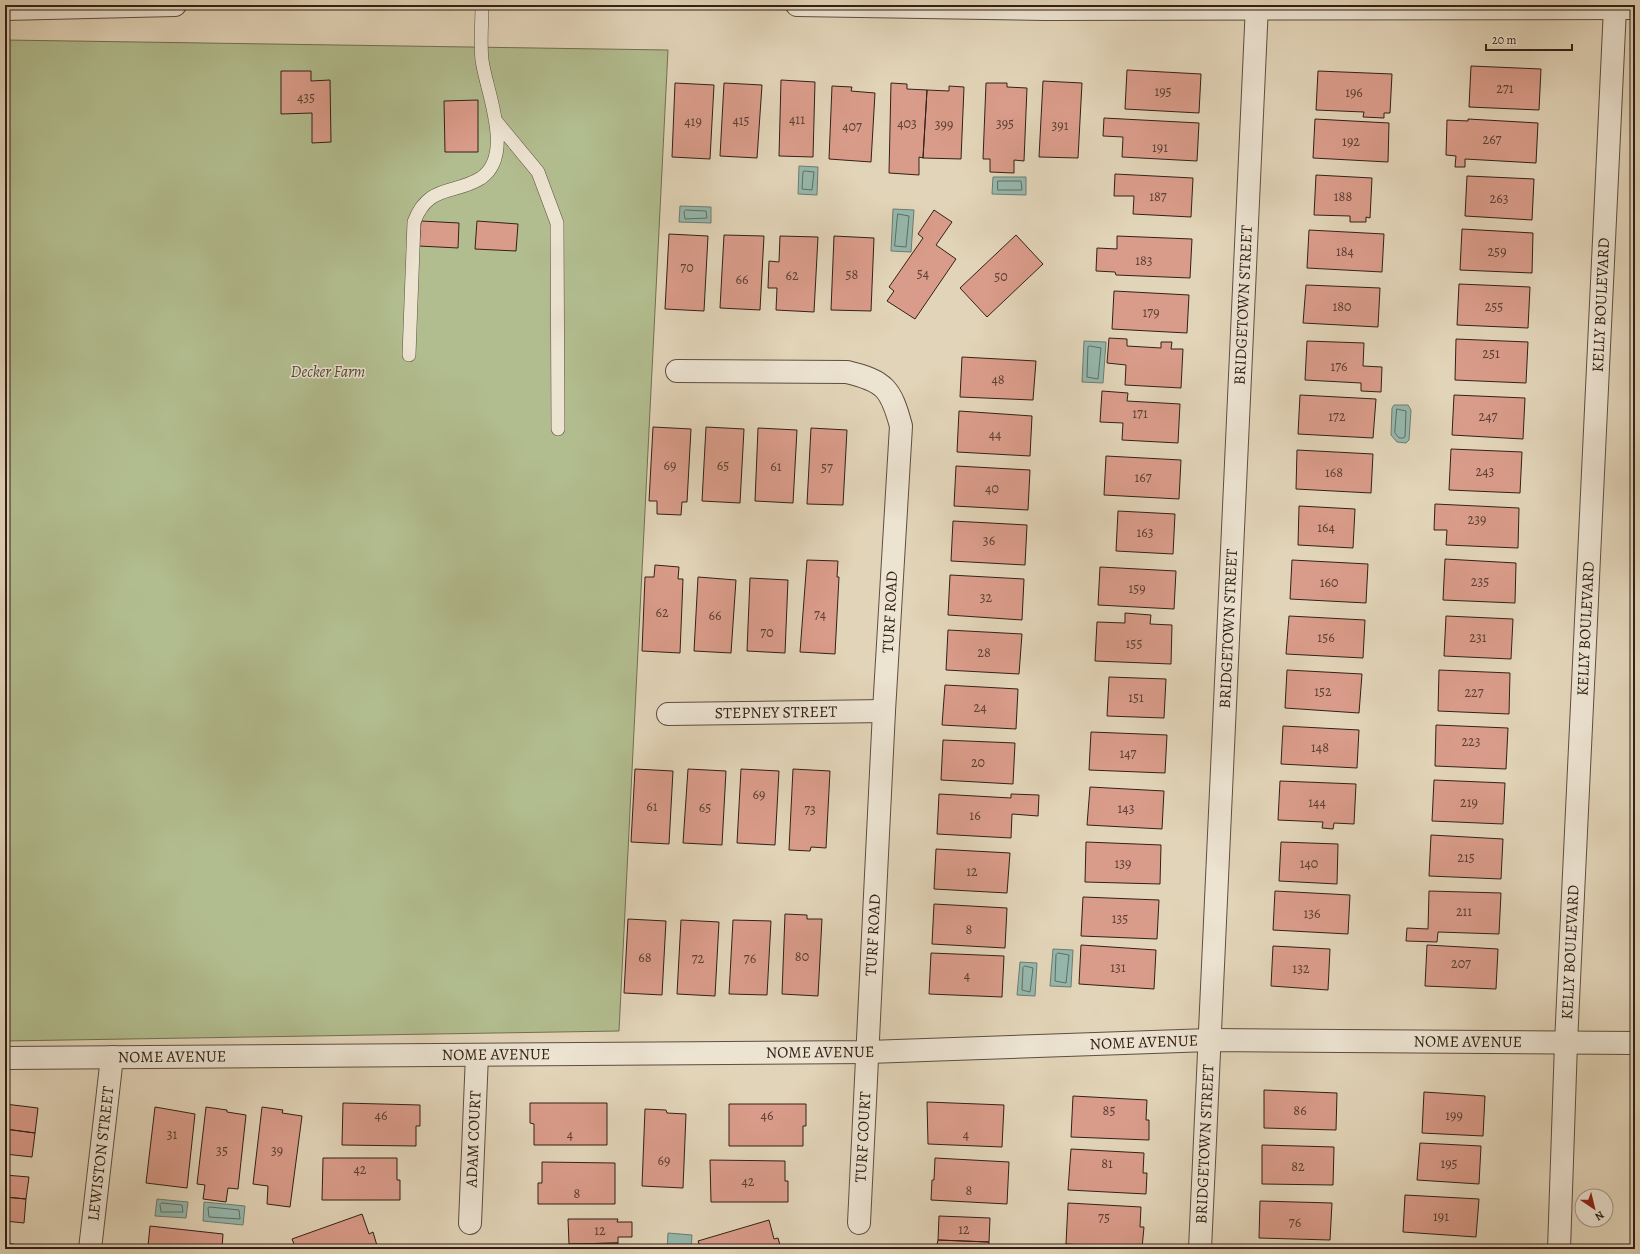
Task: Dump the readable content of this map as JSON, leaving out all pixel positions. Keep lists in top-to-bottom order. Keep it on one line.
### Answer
{"streets":{"street":["BRIDGETOWN STREET","KELLY BOULEVARD","TURF ROAD","STEPNEY STREET","NOME AVENUE","TURF COURT","ADAM COURT","LEWISTON STREET"]},"crossings":[["BRIDGETOWN STREET","NOME AVENUE"],["KELLY BOULEVARD","NOME AVENUE"],["TURF ROAD","STEPNEY STREET"],["TURF ROAD","NOME AVENUE"],["TURF ROAD","TURF COURT"],["NOME AVENUE","TURF COURT"],["NOME AVENUE","ADAM COURT"],["NOME AVENUE","LEWISTON STREET"]],"parks":["Decker Farm"],"house_numbers":["271","195","196","435","411","415","419","403","395","399","391","407","267","192","191","187","188","263","184","259","183","70","54","58","62","50","66","180","255","179","251","176","48","171","172","247","44","69","65","61","57","243","168","167","40","239","164","163","36","235","160","159","32","62","74","66","70","156","231","155","28","152","227","151","24","223","148","147","20","69","144","219","61","65","143","73","16","215","139","140","12","211","136","135","8","80","68","72","76","207","131","132","4","85","86","46","46","199","31","4","4","35","39","69","81","195","82","42","42","8","8","191","75","76","12","12"],"scale_bar":"20 m","north":"bottom right"}
